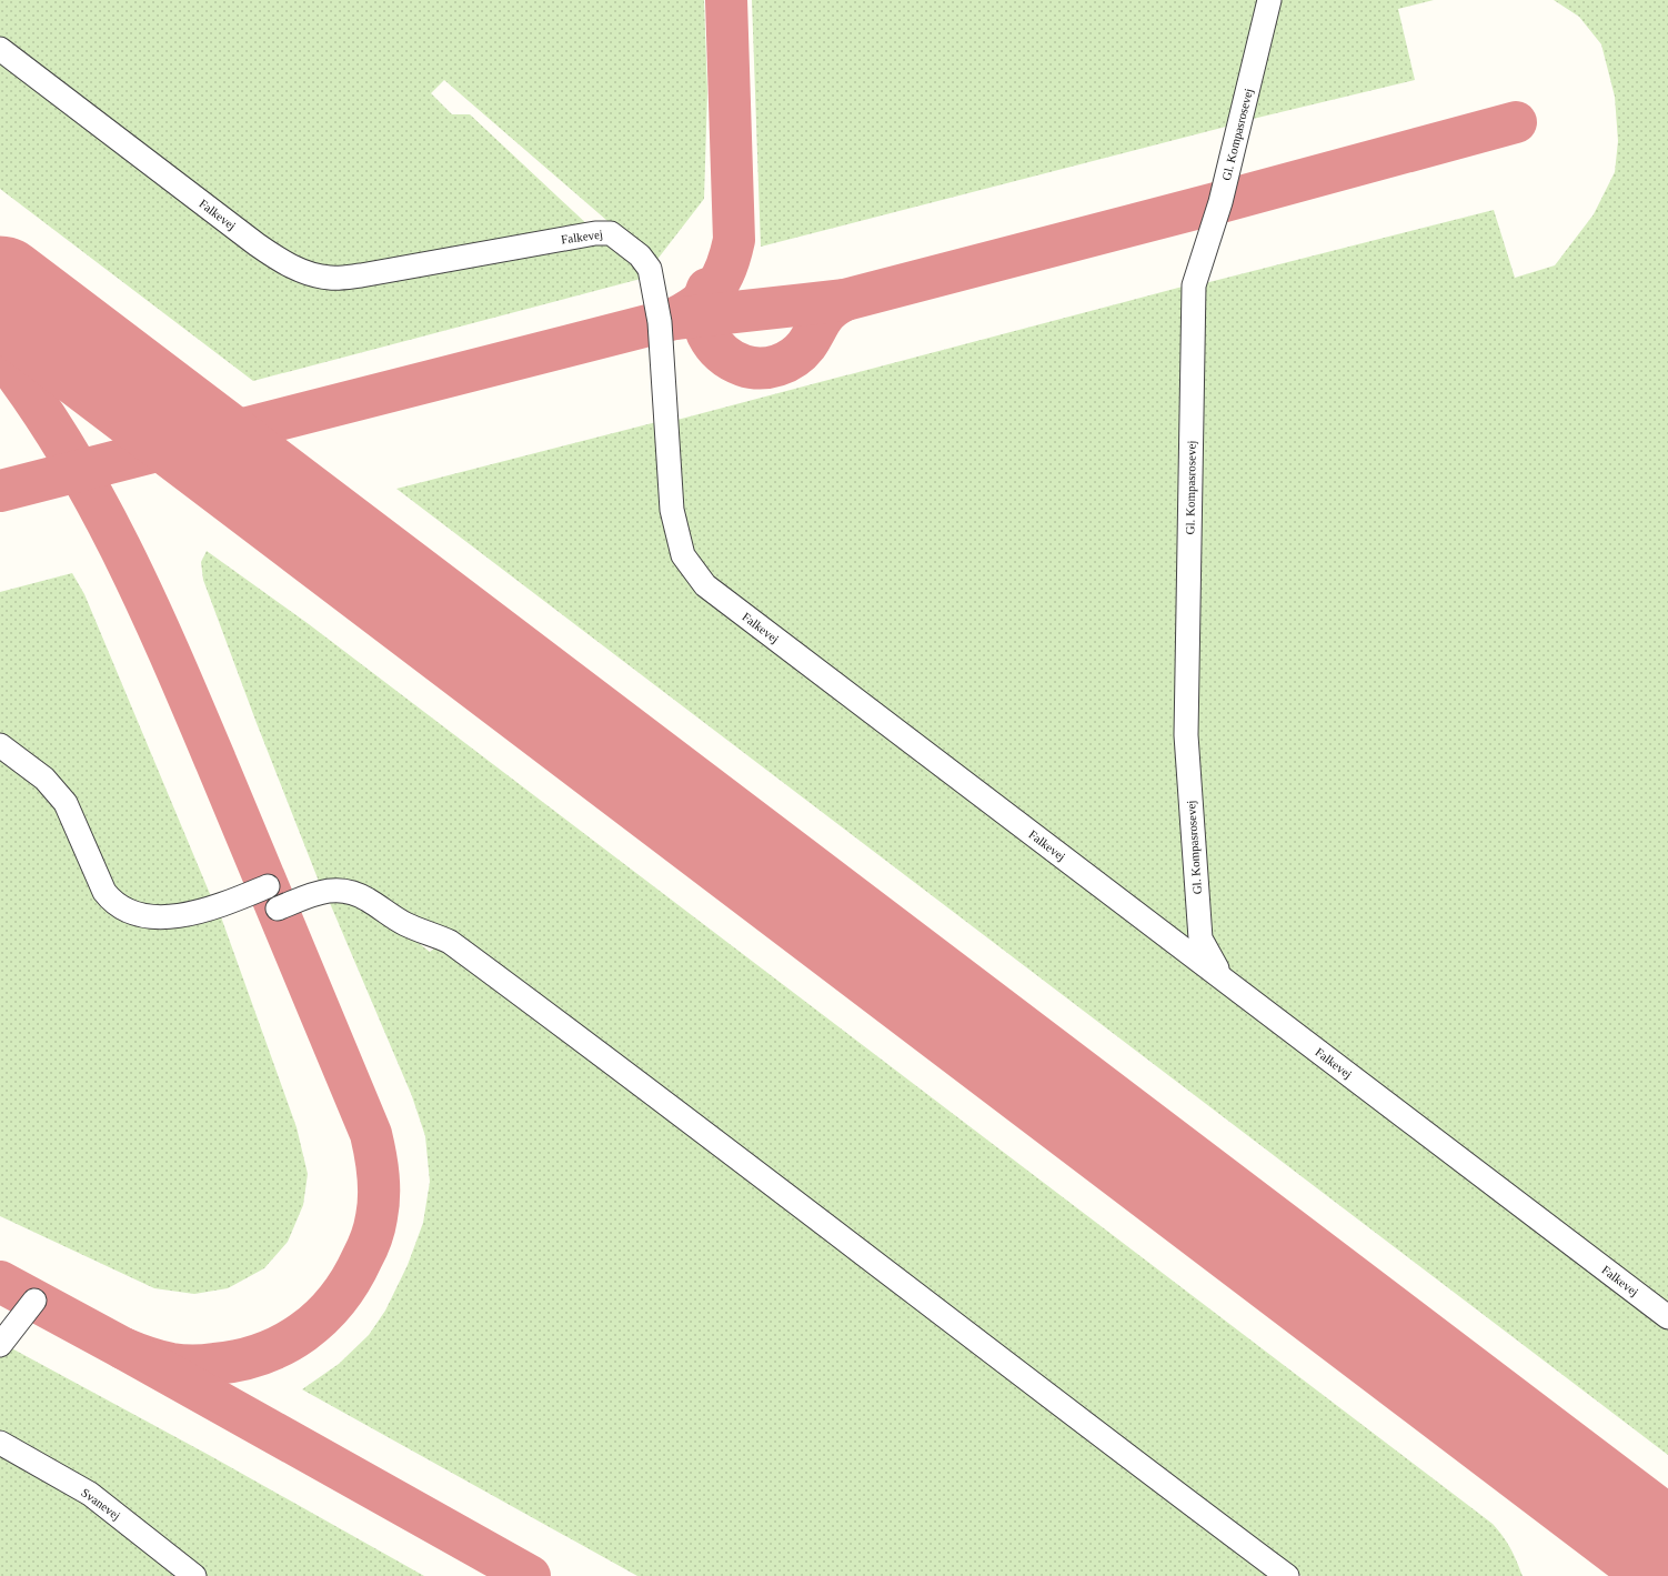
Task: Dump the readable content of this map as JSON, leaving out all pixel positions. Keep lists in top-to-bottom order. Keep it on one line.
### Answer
{"streets":{"lane":["Gl. Kompasrosevej","Falkevej","Svanevej"]},"crossings":[["Gl. Kompasrosevej","Falkevej"]]}
